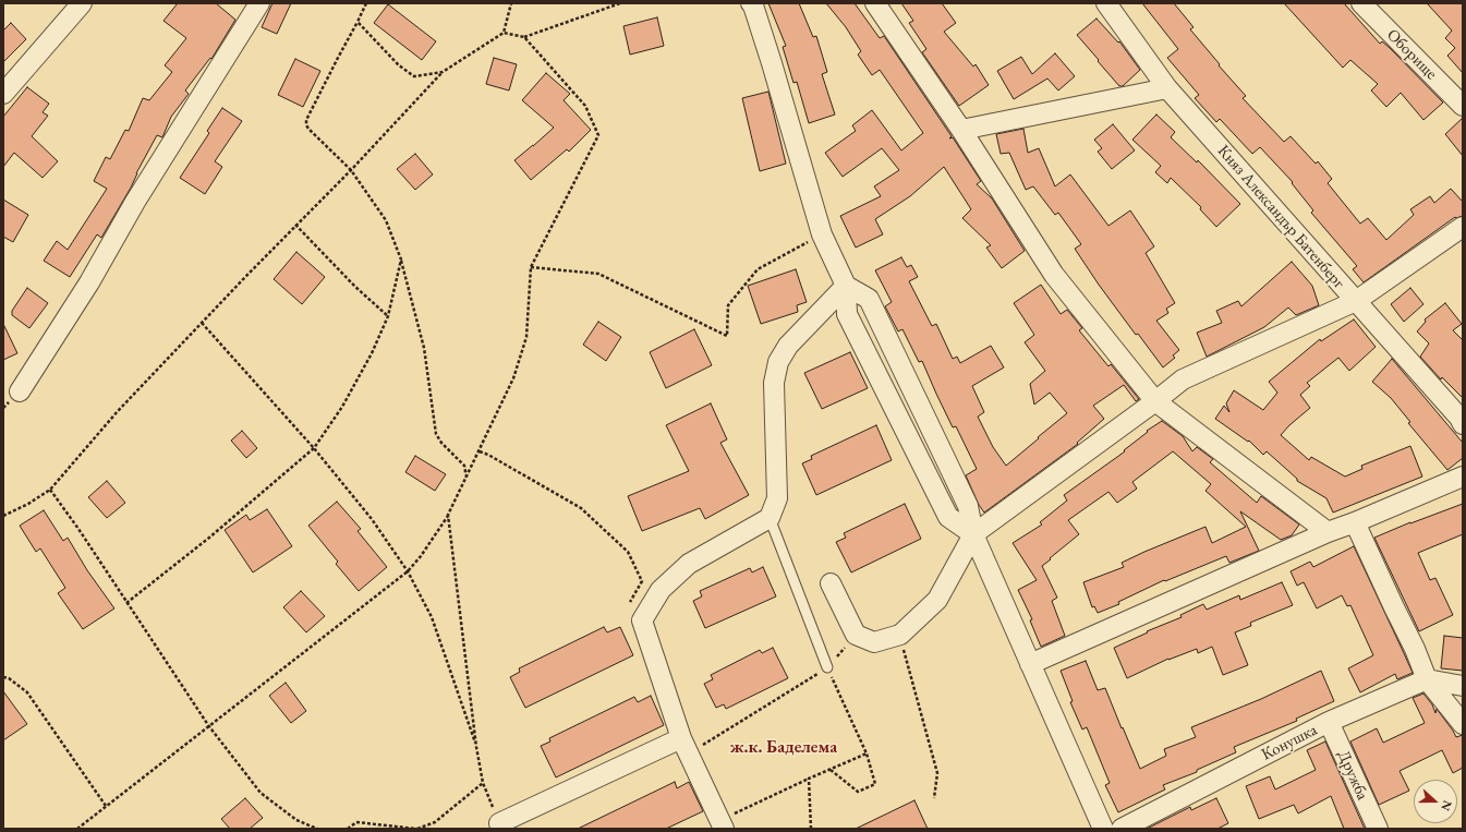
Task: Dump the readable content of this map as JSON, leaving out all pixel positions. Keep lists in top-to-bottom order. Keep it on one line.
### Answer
{"streets":{"street":["Оборище","Княз Александър Батенберг","Конушка","Дружба"]},"crossings":[["Конушка","Дружба"]],"districts":["ж.к. Баделема"],"north":"right"}
